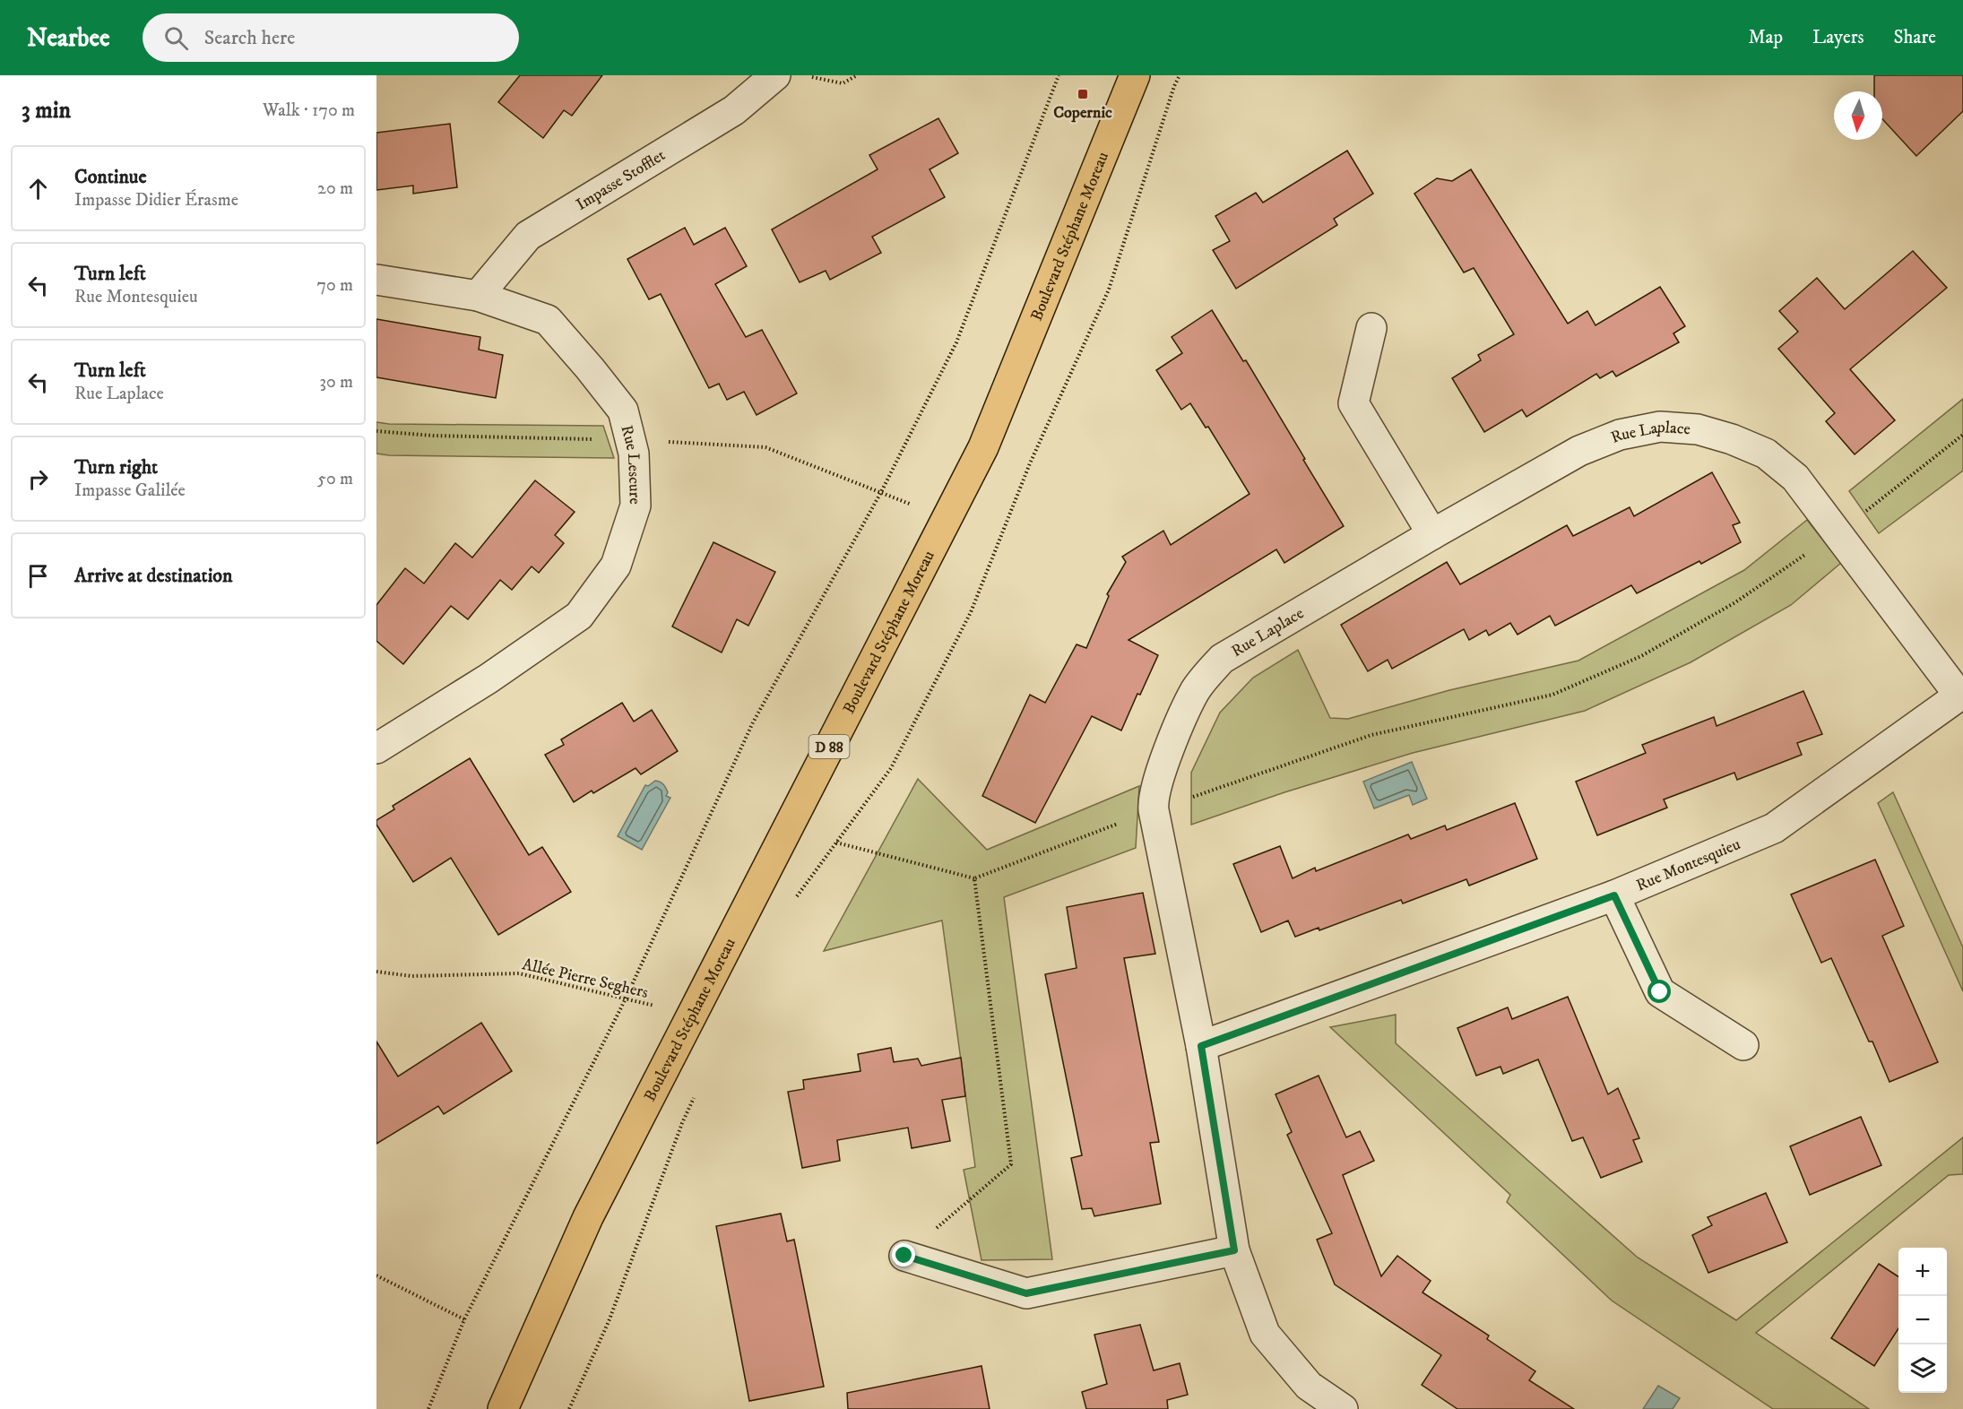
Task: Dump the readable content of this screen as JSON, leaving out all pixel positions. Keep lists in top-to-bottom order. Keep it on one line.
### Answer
{"streets":{"main road":["Boulevard Stéphane Moreau","D 88"],"street":["Impasse Stofflet","Rue Laplace","Rue Lescure","Rue Montesquieu"],"path":["Allée Pierre Seghers"]},"crossings":[["Impasse Stofflet","Rue Lescure"],["Boulevard Stéphane Moreau","Allée Pierre Seghers"],["Rue Laplace","Rue Montesquieu"]],"places":{"transit":["Copernic"]},"north":"bottom","page":{"header":"Nearbee","search":"Search here","nav":["Map","Layers","Share"],"heading":["3 min","Walk · 170 m"],"list":[["Continue","Impasse Didier Érasme","20 m"],["Turn left","Rue Montesquieu","70 m"],["Turn left","Rue Laplace","30 m"],["Turn right","Impasse Galilée","50 m"],"Arrive at destination"],"map_buttons":["+","−"]}}
